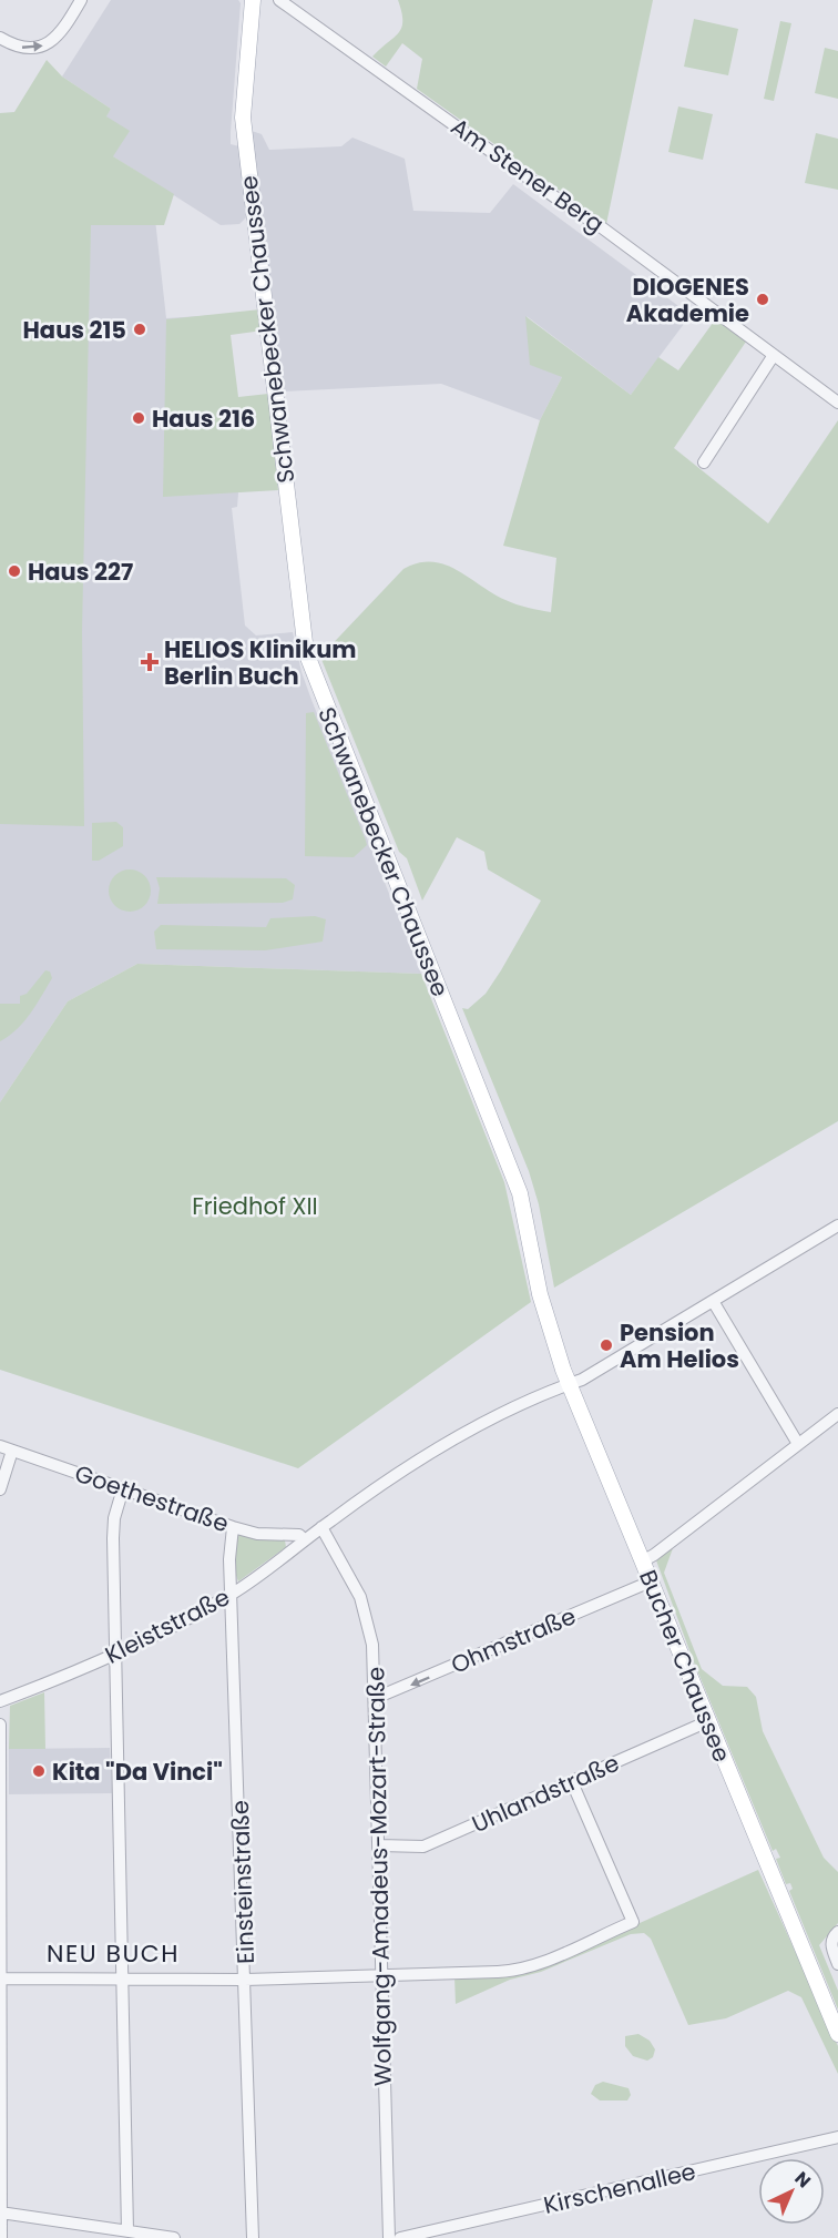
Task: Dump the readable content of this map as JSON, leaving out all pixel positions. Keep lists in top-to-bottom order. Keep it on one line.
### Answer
{"streets":{"main road":["Schwanebecker Chaussee","Bucher Chaussee"],"street":["Am Stener Berg","Goethestraße","Kleiststraße","Ohmstraße","Uhlandstraße","Wolfgang-Amadeus-Mozart-Straße","Einsteinstraße","Kirschenallee"]},"crossings":[["Schwanebecker Chaussee","Bucher Chaussee"],["Goethestraße","Kleiststraße"],["Goethestraße","Einsteinstraße"],["Kleiststraße","Bucher Chaussee"],["Kleiststraße","Wolfgang-Amadeus-Mozart-Straße"],["Kleiststraße","Einsteinstraße"],["Ohmstraße","Bucher Chaussee"],["Ohmstraße","Wolfgang-Amadeus-Mozart-Straße"],["Bucher Chaussee","Uhlandstraße"],["Uhlandstraße","Wolfgang-Amadeus-Mozart-Straße"]],"one_way":["Ohmstraße"],"districts":["NEU BUCH"],"parks":["Friedhof XII"],"places":{"other":["DIOGENES Akademie","Haus 215","Haus 216","Haus 227","Pension Am Helios","Kita \"Da Vinci\""],"health":["HELIOS Klinikum Berlin Buch"]},"north":"top right"}
